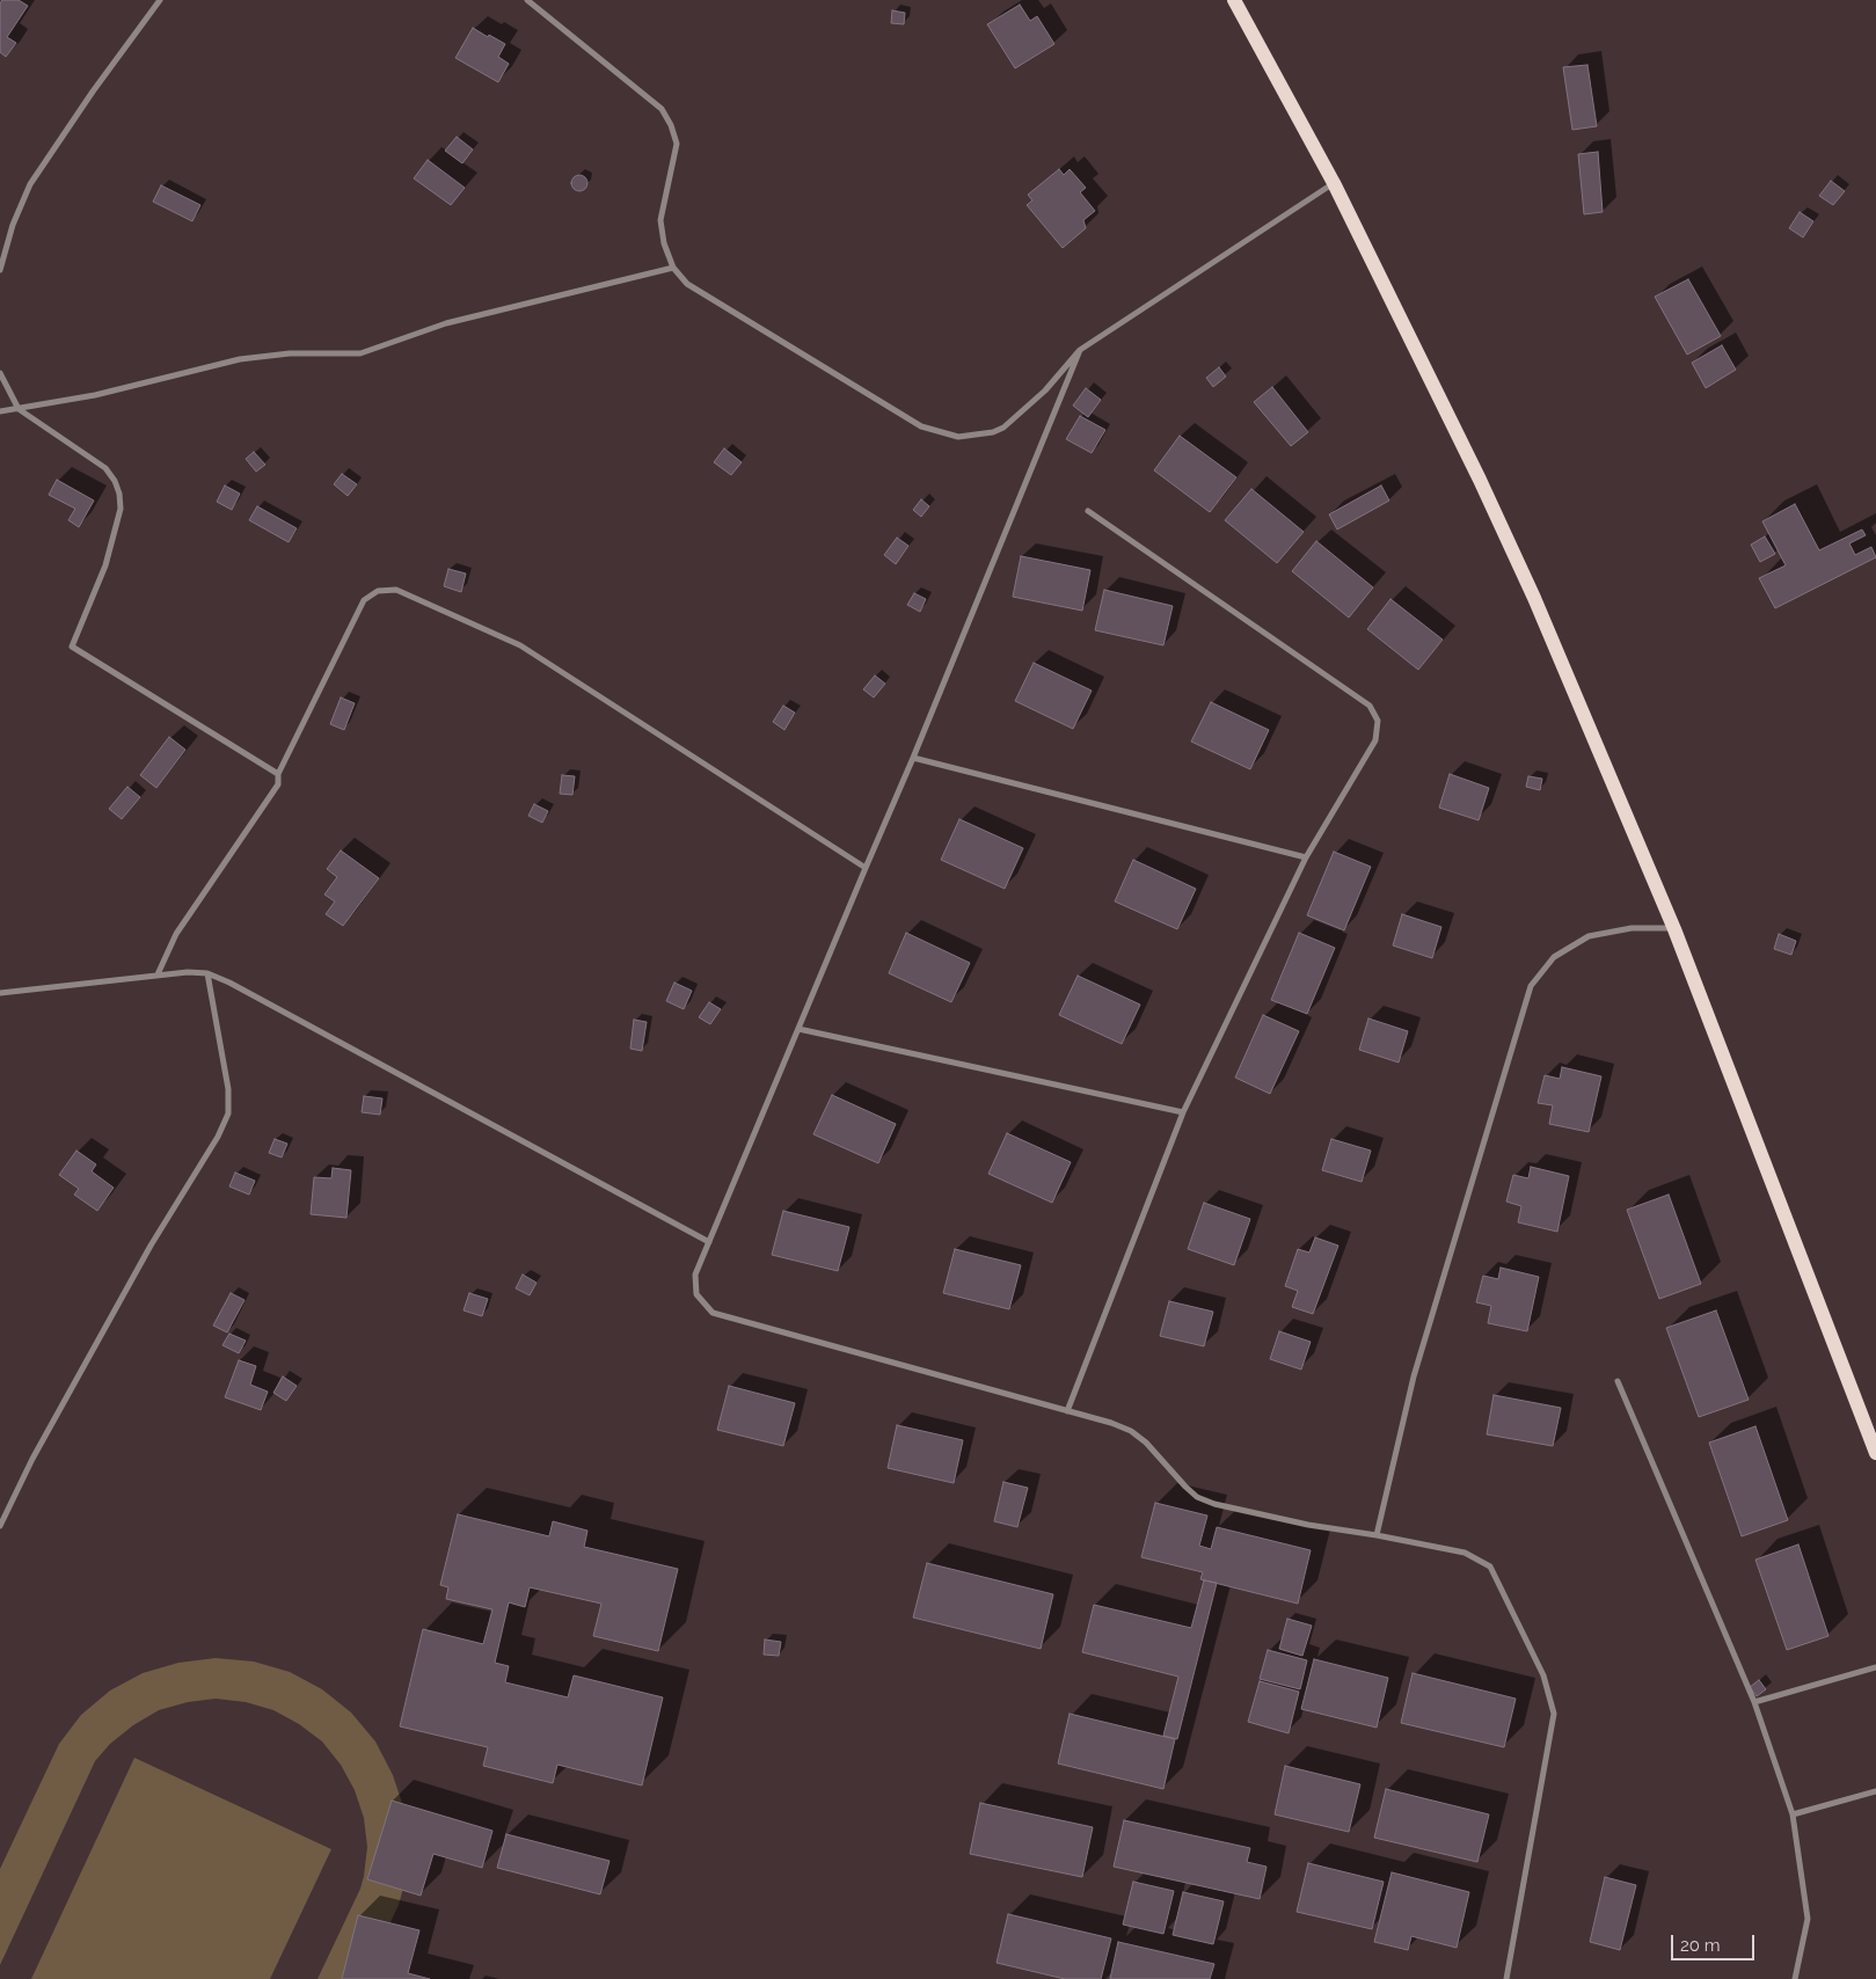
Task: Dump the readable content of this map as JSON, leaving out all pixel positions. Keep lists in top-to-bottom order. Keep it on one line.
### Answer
{"scale_bar":"20 m"}
